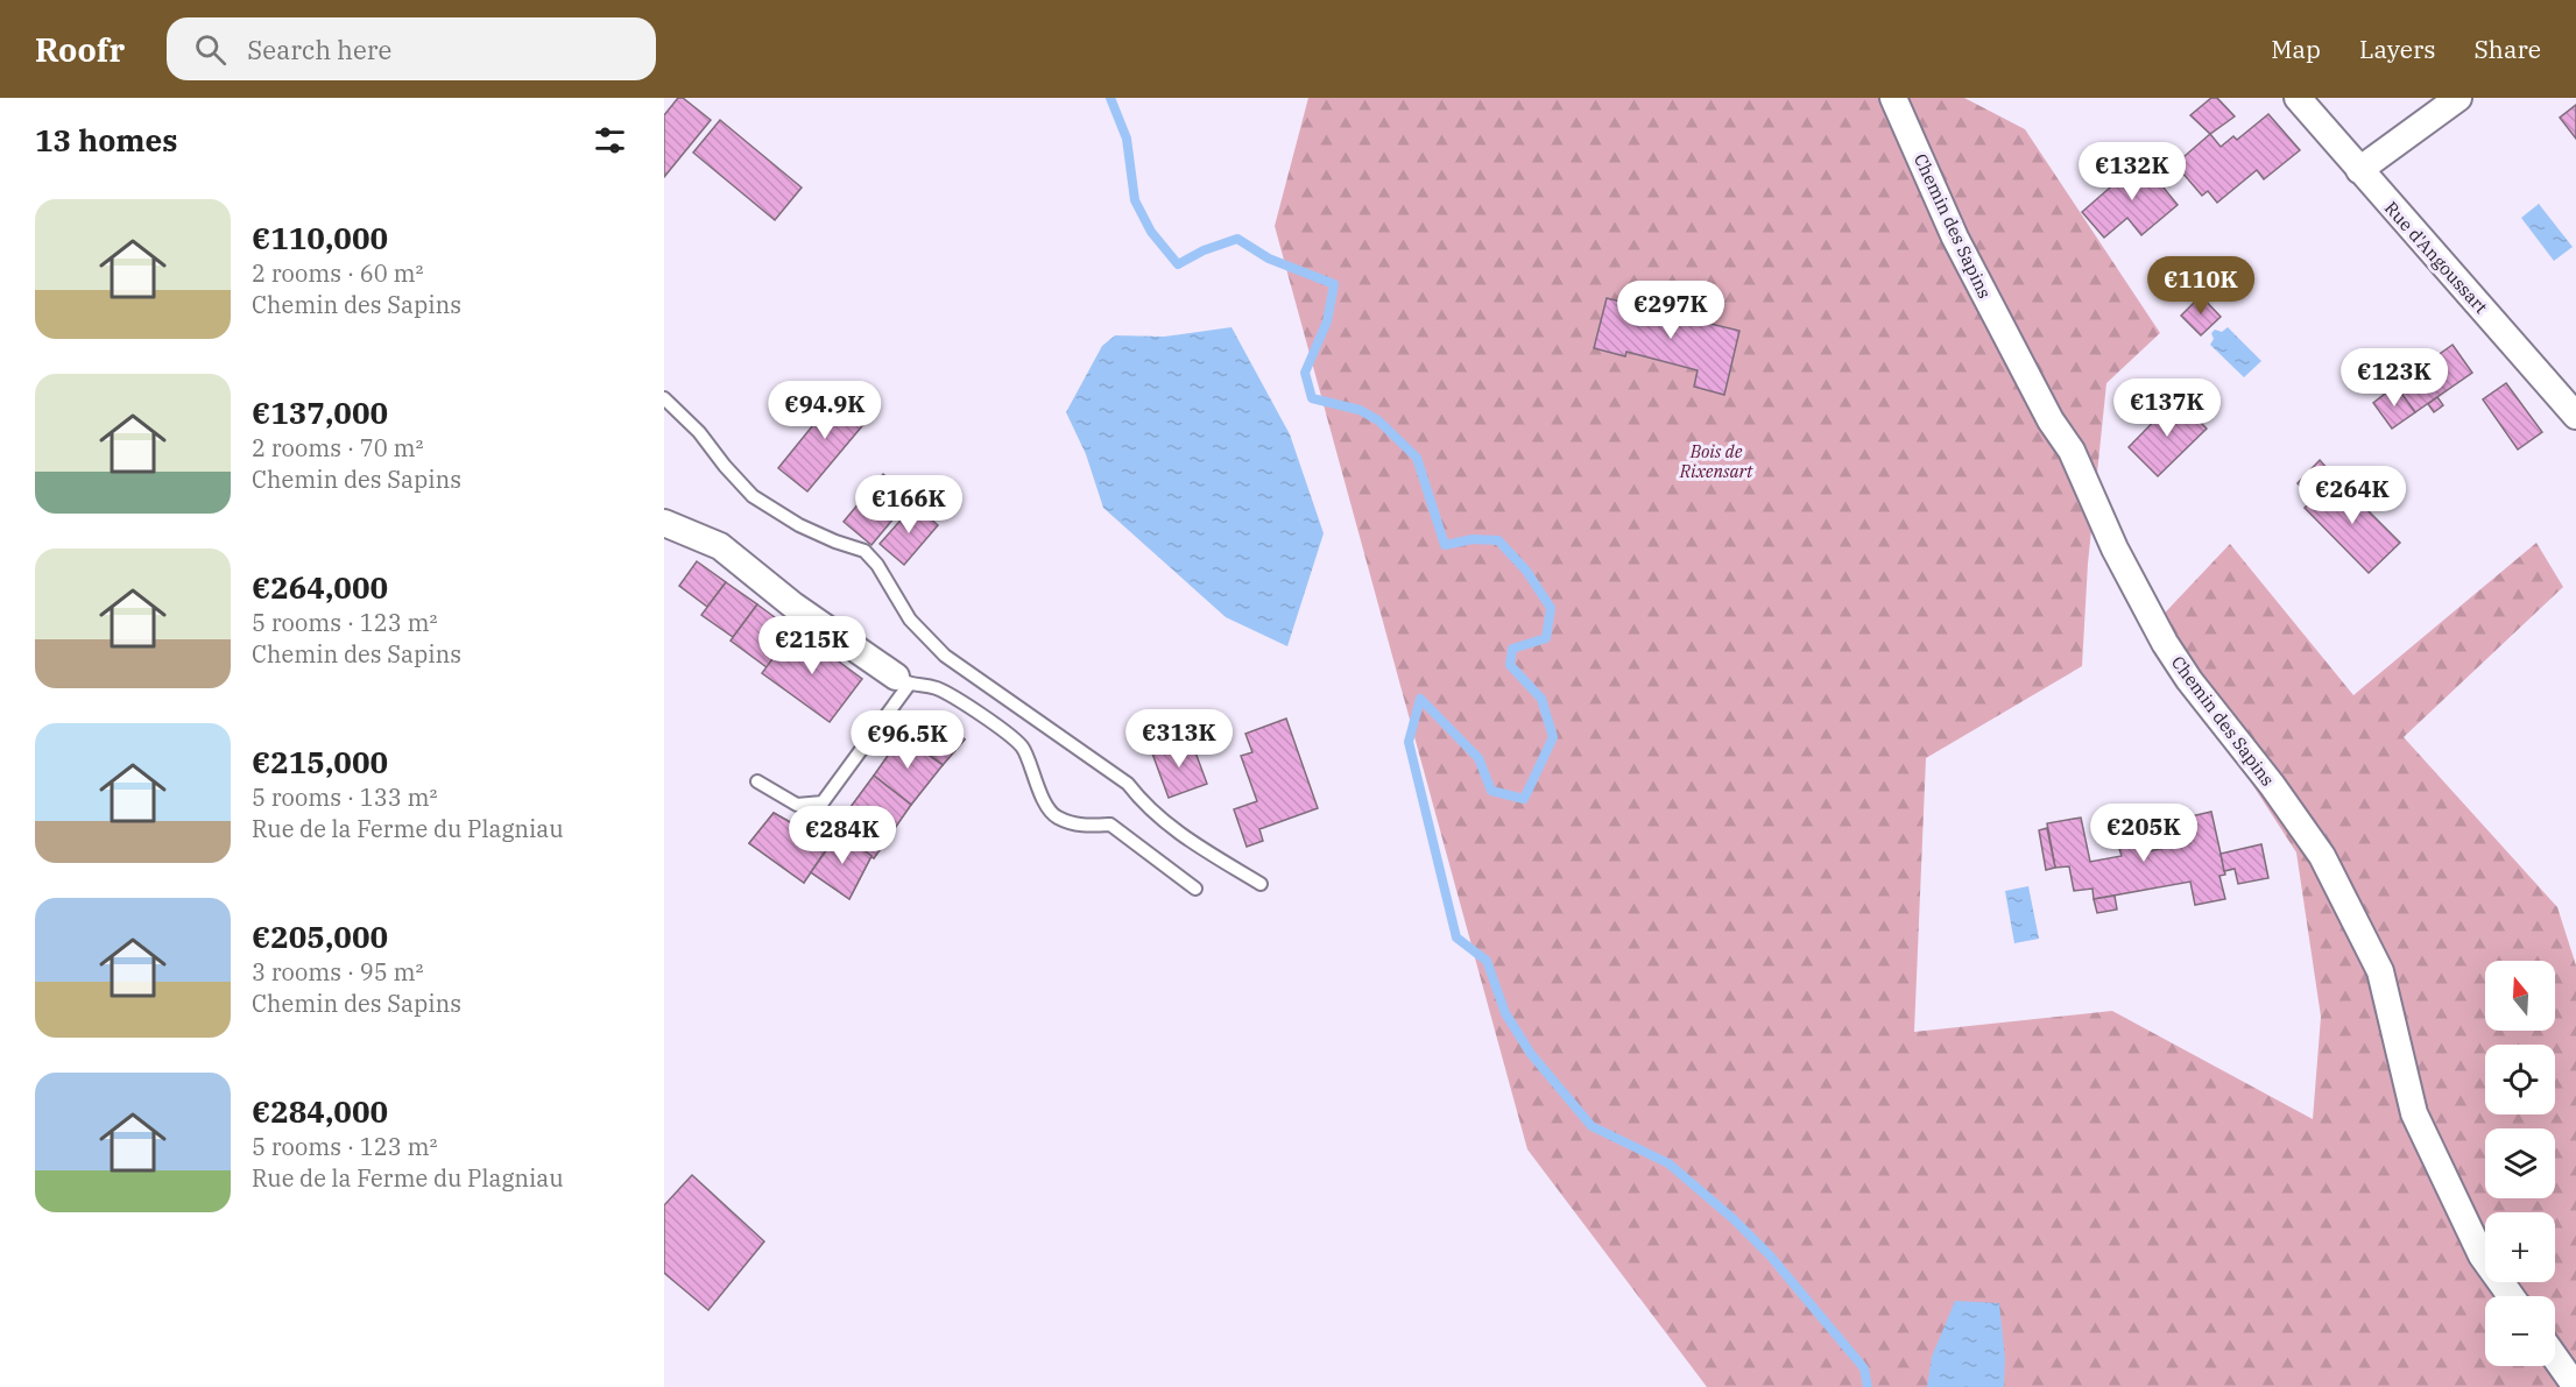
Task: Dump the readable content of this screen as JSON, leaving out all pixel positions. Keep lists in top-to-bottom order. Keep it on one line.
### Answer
{"streets":{"street":["Chemin des Sapins","Rue d'Angoussart"]},"parks":["Bois de Rixensart"],"north":"top","page":{"header":"Roofr","search":"Search here","nav":["Map","Layers","Share"],"heading":"13 homes","price":["€132K","€110K","€297K","€123K","€137K","€94.9K","€264K","€166K","€215K","€313K","€96.5K","€205K","€284K"],"list":[{"name":"€110,000","note":"2 rooms · 60 m² · Chemin des Sapins"},{"name":"€137,000","note":"2 rooms · 70 m² · Chemin des Sapins"},{"name":"€264,000","note":"5 rooms · 123 m² · Chemin des Sapins"},{"name":"€215,000","note":"5 rooms · 133 m² · Rue de la Ferme du Plagniau"},{"name":"€205,000","note":"3 rooms · 95 m² · Chemin des Sapins"},{"name":"€284,000","note":"5 rooms · 123 m² · Rue de la Ferme du Plagniau"}],"map_buttons":["+","−"]}}
